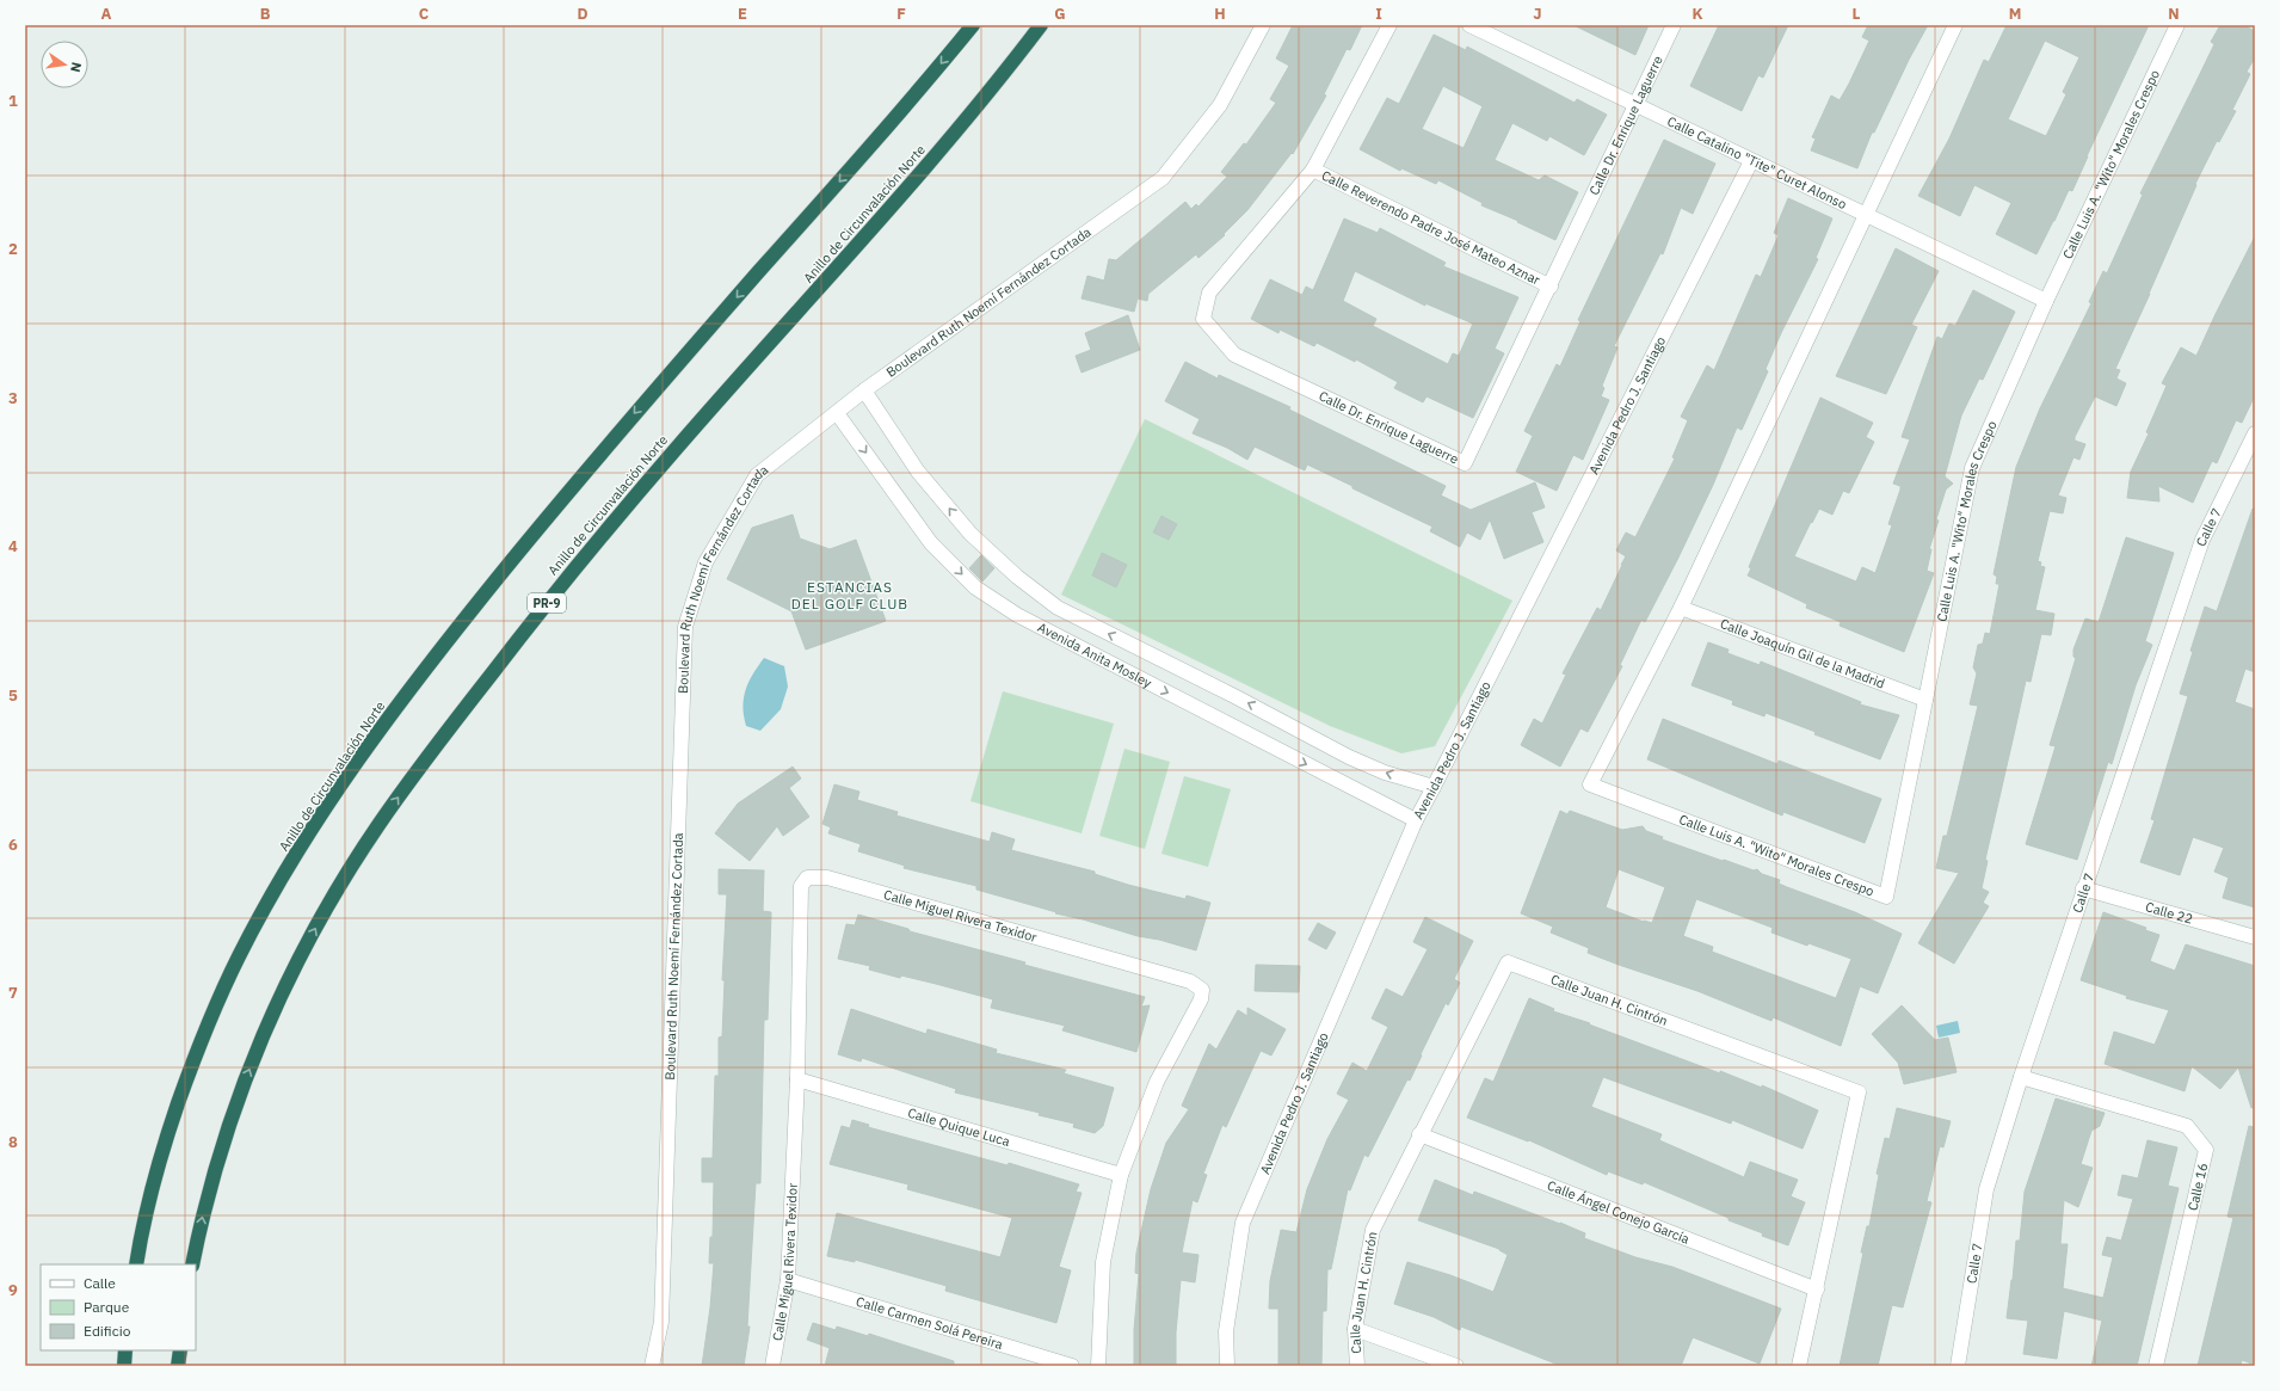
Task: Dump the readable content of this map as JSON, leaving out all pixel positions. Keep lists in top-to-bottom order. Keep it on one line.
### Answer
{"streets":{"highway":["Anillo de Circunvalación Norte","PR-9"],"street":["Calle Dr. Enrique Laguerre","Calle Catalino \"Tite\" Curet Alonso","Calle Luis A. \"Wito\" Morales Crespo","Calle Reverendo Padre José Mateo Aznar","Boulevard Ruth Noemí Fernández Cortada","Avenida Pedro J. Santiago","Calle 7","Calle Joaquín Gil de la Madrid","Avenida Anita Mosley","Calle 22","Calle Miguel Rivera Texidor","Calle Juan H. Cintrón","Calle Quique Luca","Calle 16","Calle Ángel Conejo García","Calle Carmen Solá Pereira"]},"crossings":[["Calle Dr. Enrique Laguerre","Calle Catalino \"Tite\" Curet Alonso"],["Calle Dr. Enrique Laguerre","Calle Reverendo Padre José Mateo Aznar"],["Calle Catalino \"Tite\" Curet Alonso","Calle Luis A. \"Wito\" Morales Crespo"],["Calle Catalino \"Tite\" Curet Alonso","Avenida Pedro J. Santiago"],["Calle Luis A. \"Wito\" Morales Crespo","Calle Joaquín Gil de la Madrid"],["Boulevard Ruth Noemí Fernández Cortada","Avenida Anita Mosley"],["Avenida Pedro J. Santiago","Avenida Anita Mosley"],["Calle 7","Calle 22"],["Calle 7","Calle 16"],["Calle Miguel Rivera Texidor","Calle Quique Luca"],["Calle Miguel Rivera Texidor","Calle Carmen Solá Pereira"],["Calle Juan H. Cintrón","Calle Ángel Conejo García"]],"districts":["ESTANCIAS DEL GOLF CLUB"],"legend":["Calle","Parque","Edificio"],"north":"right","grid":{"columns":["A","B","C","D","E","F","G","H","I","J","K","L","M","N"],"rows":["1","2","3","4","5","6","7","8","9"]}}
